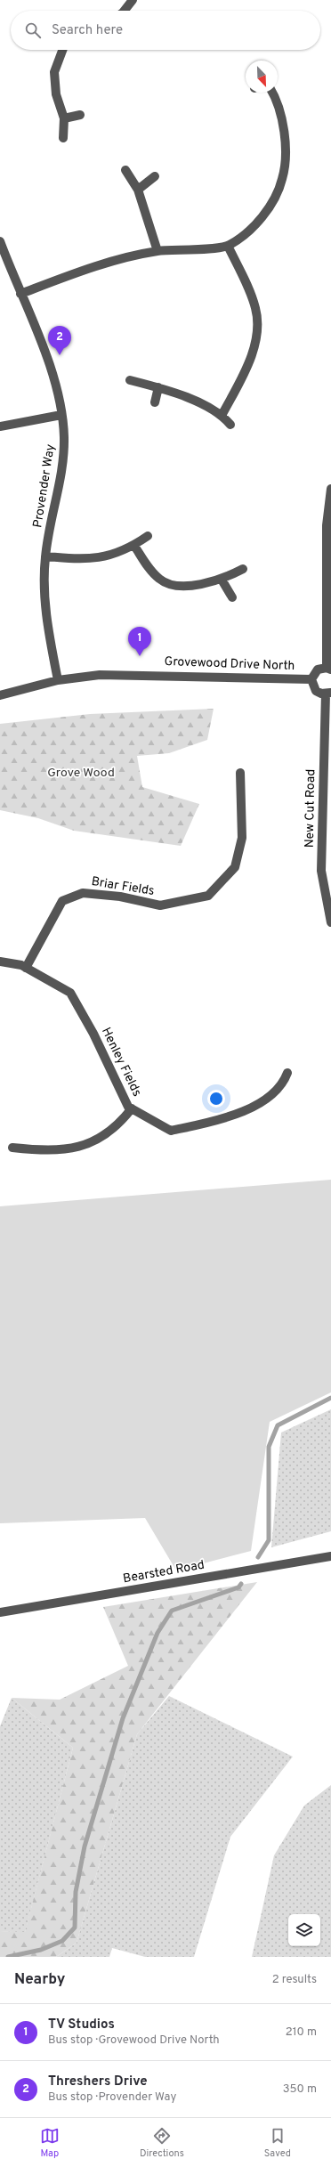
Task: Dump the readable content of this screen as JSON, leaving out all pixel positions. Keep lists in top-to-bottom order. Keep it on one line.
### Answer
{"streets":{"street":["Provender Way","Grovewood Drive North","New Cut Road","Briar Fields","Henley Fields","Bearsted Road"]},"crossings":[["Provender Way","Grovewood Drive North"],["Grovewood Drive North","New Cut Road"],["Briar Fields","Henley Fields"]],"parks":["Grove Wood"],"north":"bottom right","page":{"search":"Search here","pins":["2","1"],"heading":["Nearby","2 results"],"list":[{"mark":"1","name":"TV Studios","note":"Bus stop · Grovewood Drive North","value":"210 m"},{"mark":"2","name":"Threshers Drive","note":"Bus stop · Provender Way","value":"350 m"}],"nav":["Map","Directions","Saved"]}}
